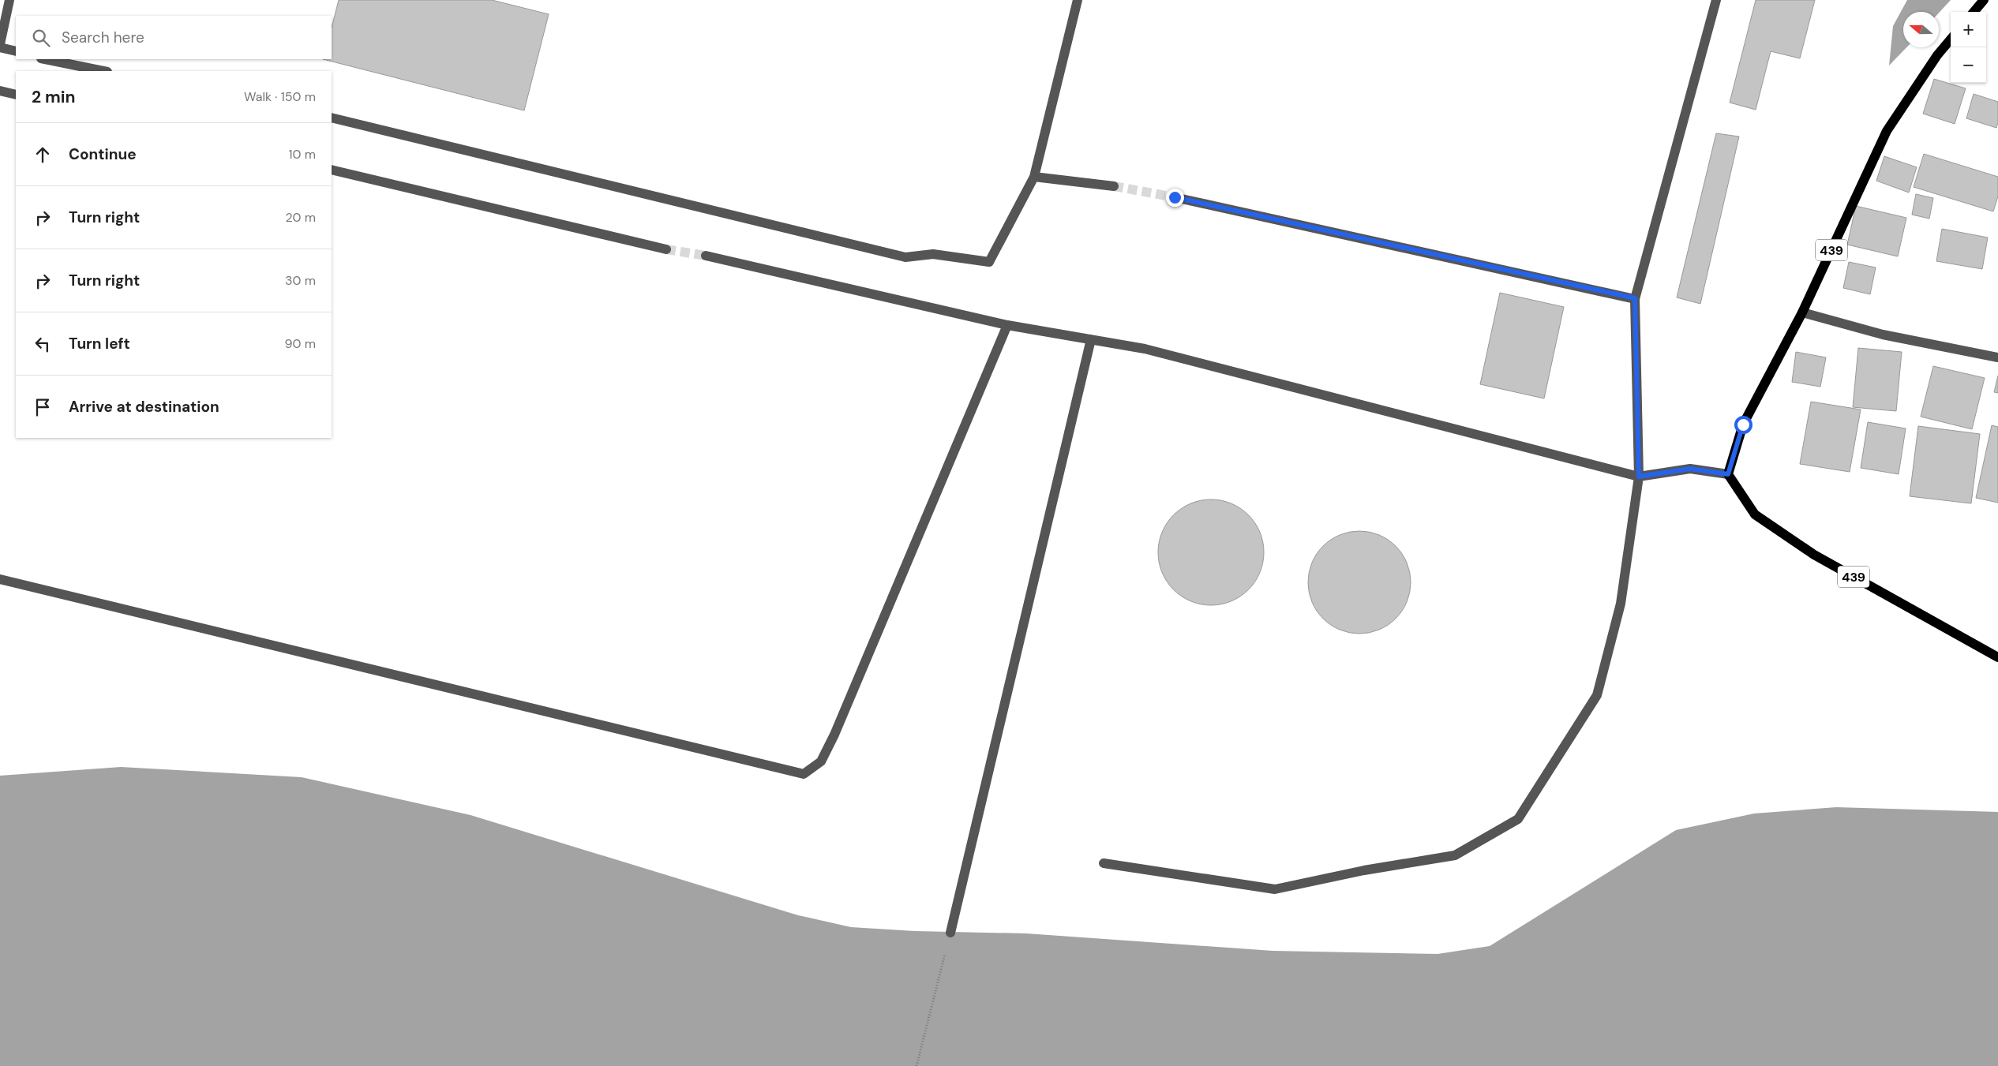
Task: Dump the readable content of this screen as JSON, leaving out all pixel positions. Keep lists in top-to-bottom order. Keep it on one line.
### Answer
{"streets":{"main road":["439"]},"north":"left","page":{"map_buttons":["+","−"],"search":"Search here","heading":["2 min","Walk · 150 m"],"list":[["Continue","10 m"],["Turn right","20 m"],["Turn right","30 m"],["Turn left","90 m"],"Arrive at destination"]}}
